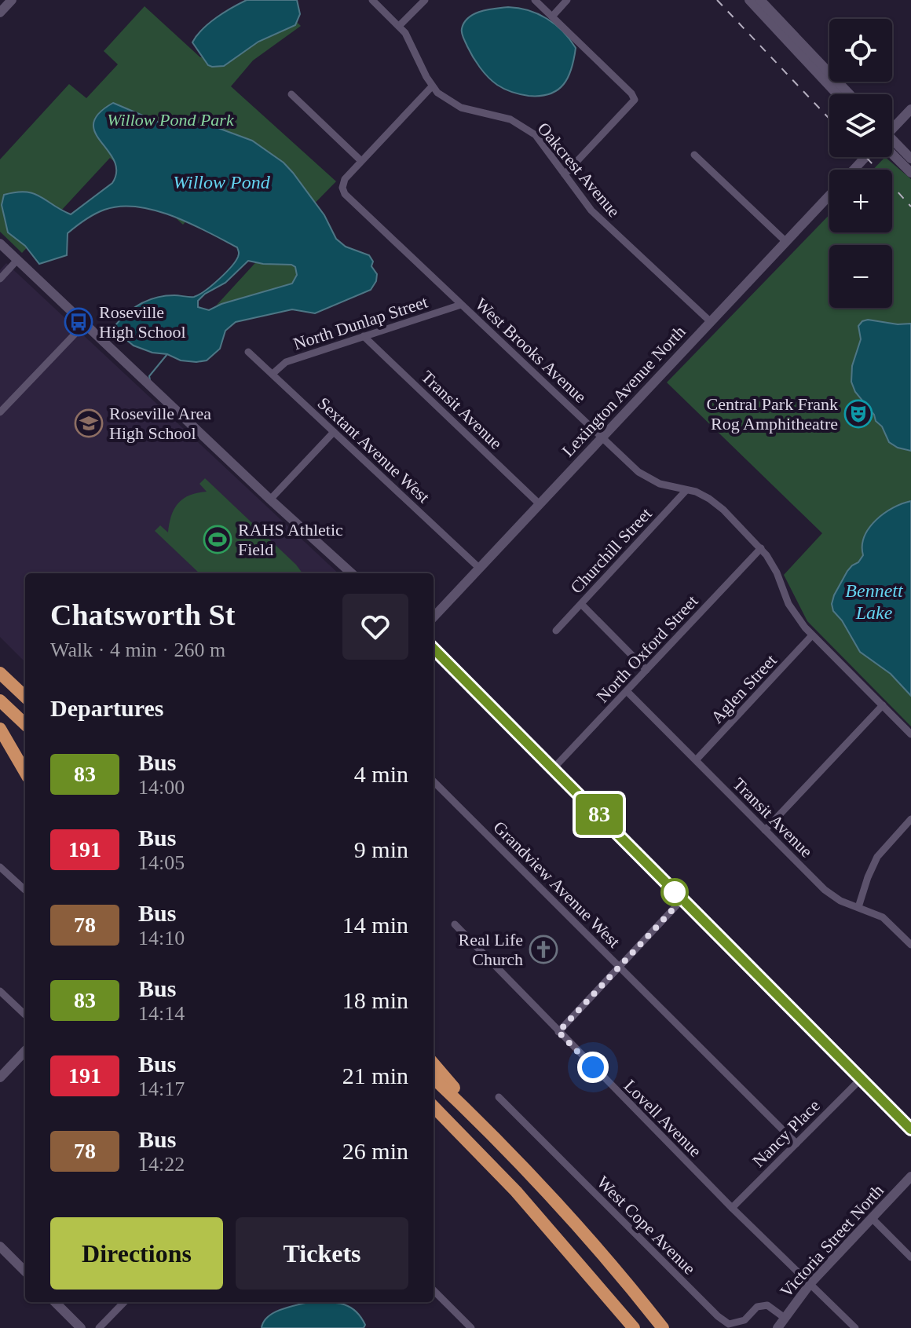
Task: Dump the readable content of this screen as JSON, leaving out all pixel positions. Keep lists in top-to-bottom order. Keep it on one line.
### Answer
{"streets":{"street":["Oakcrest Avenue","North Dunlap Street","West Brooks Avenue","Lexington Avenue North","Transit Avenue","Sextant Avenue West","Churchill Street","North Oxford Street","Aglen Street","Grandview Avenue West","Lovell Avenue","Nancy Place","West Cope Avenue","Victoria Street North"]},"crossings":[["Oakcrest Avenue","Lexington Avenue North"],["North Dunlap Street","West Brooks Avenue"],["North Dunlap Street","Transit Avenue"],["North Dunlap Street","Sextant Avenue West"],["West Brooks Avenue","Lexington Avenue North"],["West Brooks Avenue","Churchill Street"],["West Brooks Avenue","North Oxford Street"],["West Brooks Avenue","Aglen Street"],["Lexington Avenue North","Transit Avenue"],["Lexington Avenue North","Sextant Avenue West"],["Transit Avenue","North Oxford Street"],["Transit Avenue","Aglen Street"],["Grandview Avenue West","Nancy Place"],["Lovell Avenue","Nancy Place"],["Lovell Avenue","Victoria Street North"],["West Cope Avenue","Victoria Street North"]],"water":["Willow Pond","Bennett Lake"],"parks":["Willow Pond Park"],"places":{"bus stop":["Roseville High School"],"theatre":["Central Park Frank Rog Amphitheatre"],"school or university":["Roseville Area High School"],"sports":["RAHS Athletic Field"],"church":["Real Life Church"]},"lines":["bus line 83"],"page":{"on_map":"83","map_buttons":["+","−"],"heading":[["Chatsworth St","Walk · 4 min · 260 m"],"Departures"],"list":[{"mark":"83","name":"Bus","note":"14:00","value":"4 min"},{"mark":"191","name":"Bus","note":"14:05","value":"9 min"},{"mark":"78","name":"Bus","note":"14:10","value":"14 min"},{"mark":"83","name":"Bus","note":"14:14","value":"18 min"},{"mark":"191","name":"Bus","note":"14:17","value":"21 min"},{"mark":"78","name":"Bus","note":"14:22","value":"26 min"}],"buttons":["Directions","Tickets"]}}
